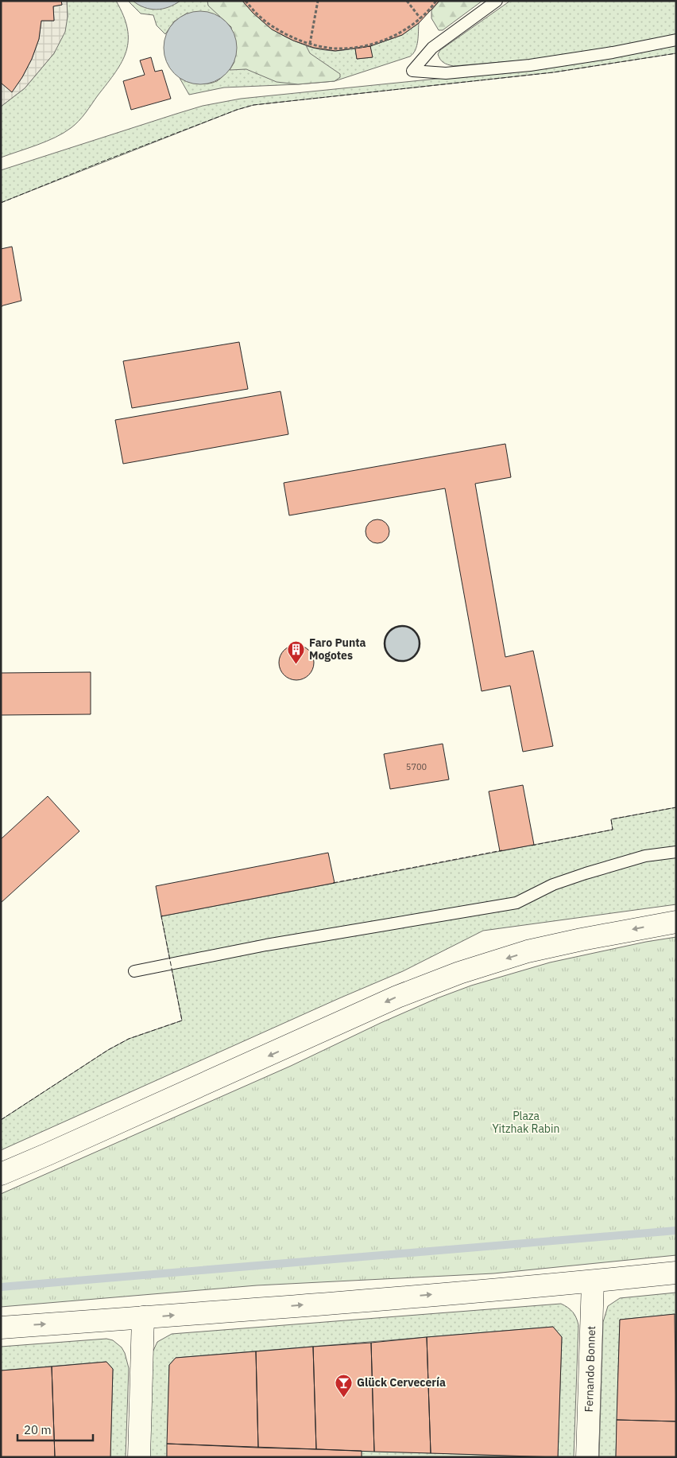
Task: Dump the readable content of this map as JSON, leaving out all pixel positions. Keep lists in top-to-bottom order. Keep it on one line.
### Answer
{"streets":{"main road":["Fernando Bonnet"]},"parks":["Plaza Yitzhak Rabin"],"places":{"building":["Faro Punta Mogotes"],"bar":["Glück Cervecería"]},"house_numbers":["5700"],"scale_bar":"20 m"}
